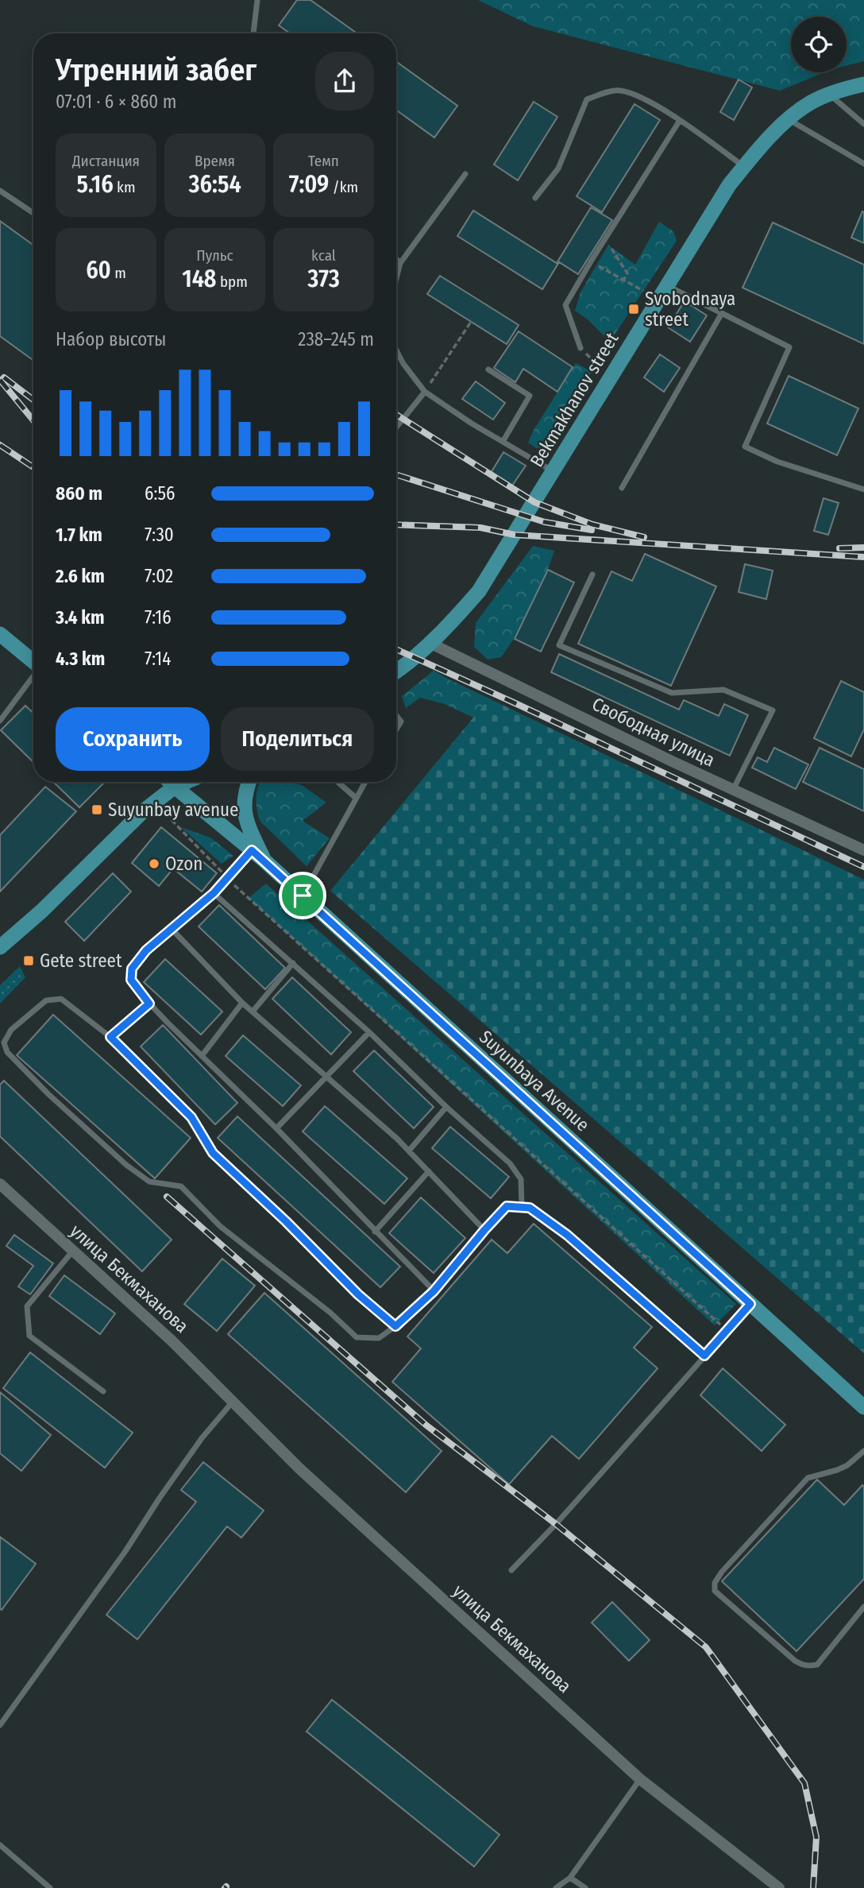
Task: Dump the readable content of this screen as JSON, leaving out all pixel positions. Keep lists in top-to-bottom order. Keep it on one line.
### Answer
{"streets":{"main road":["Bekmakhanov street","Suyunbaya Avenue"],"street":["Свободная улица","улица Бекмаханова"]},"crossings":[["Bekmakhanov street","Свободная улица"]],"places":{"transit":["Svobodnaya street","Suyunbay avenue","Gete street"],"other":["Ozon"]},"page":{"heading":["Утренний забег","07:01 · 6 × 860 m"],"stats":[["Дистанция","5.16 km"],["Время","36:54"],["Темп","7:09 /km"],["60 m"],["Пульс","148 bpm"],["kcal","373"]],"chart":["Набор высоты","238–245 m"],"list":[{"name":"860 m","note":"6:56"},{"name":"1.7 km","note":"7:30"},{"name":"2.6 km","note":"7:02"},{"name":"3.4 km","note":"7:16"},{"name":"4.3 km","note":"7:14"}],"buttons":["Сохранить","Поделиться"]}}
